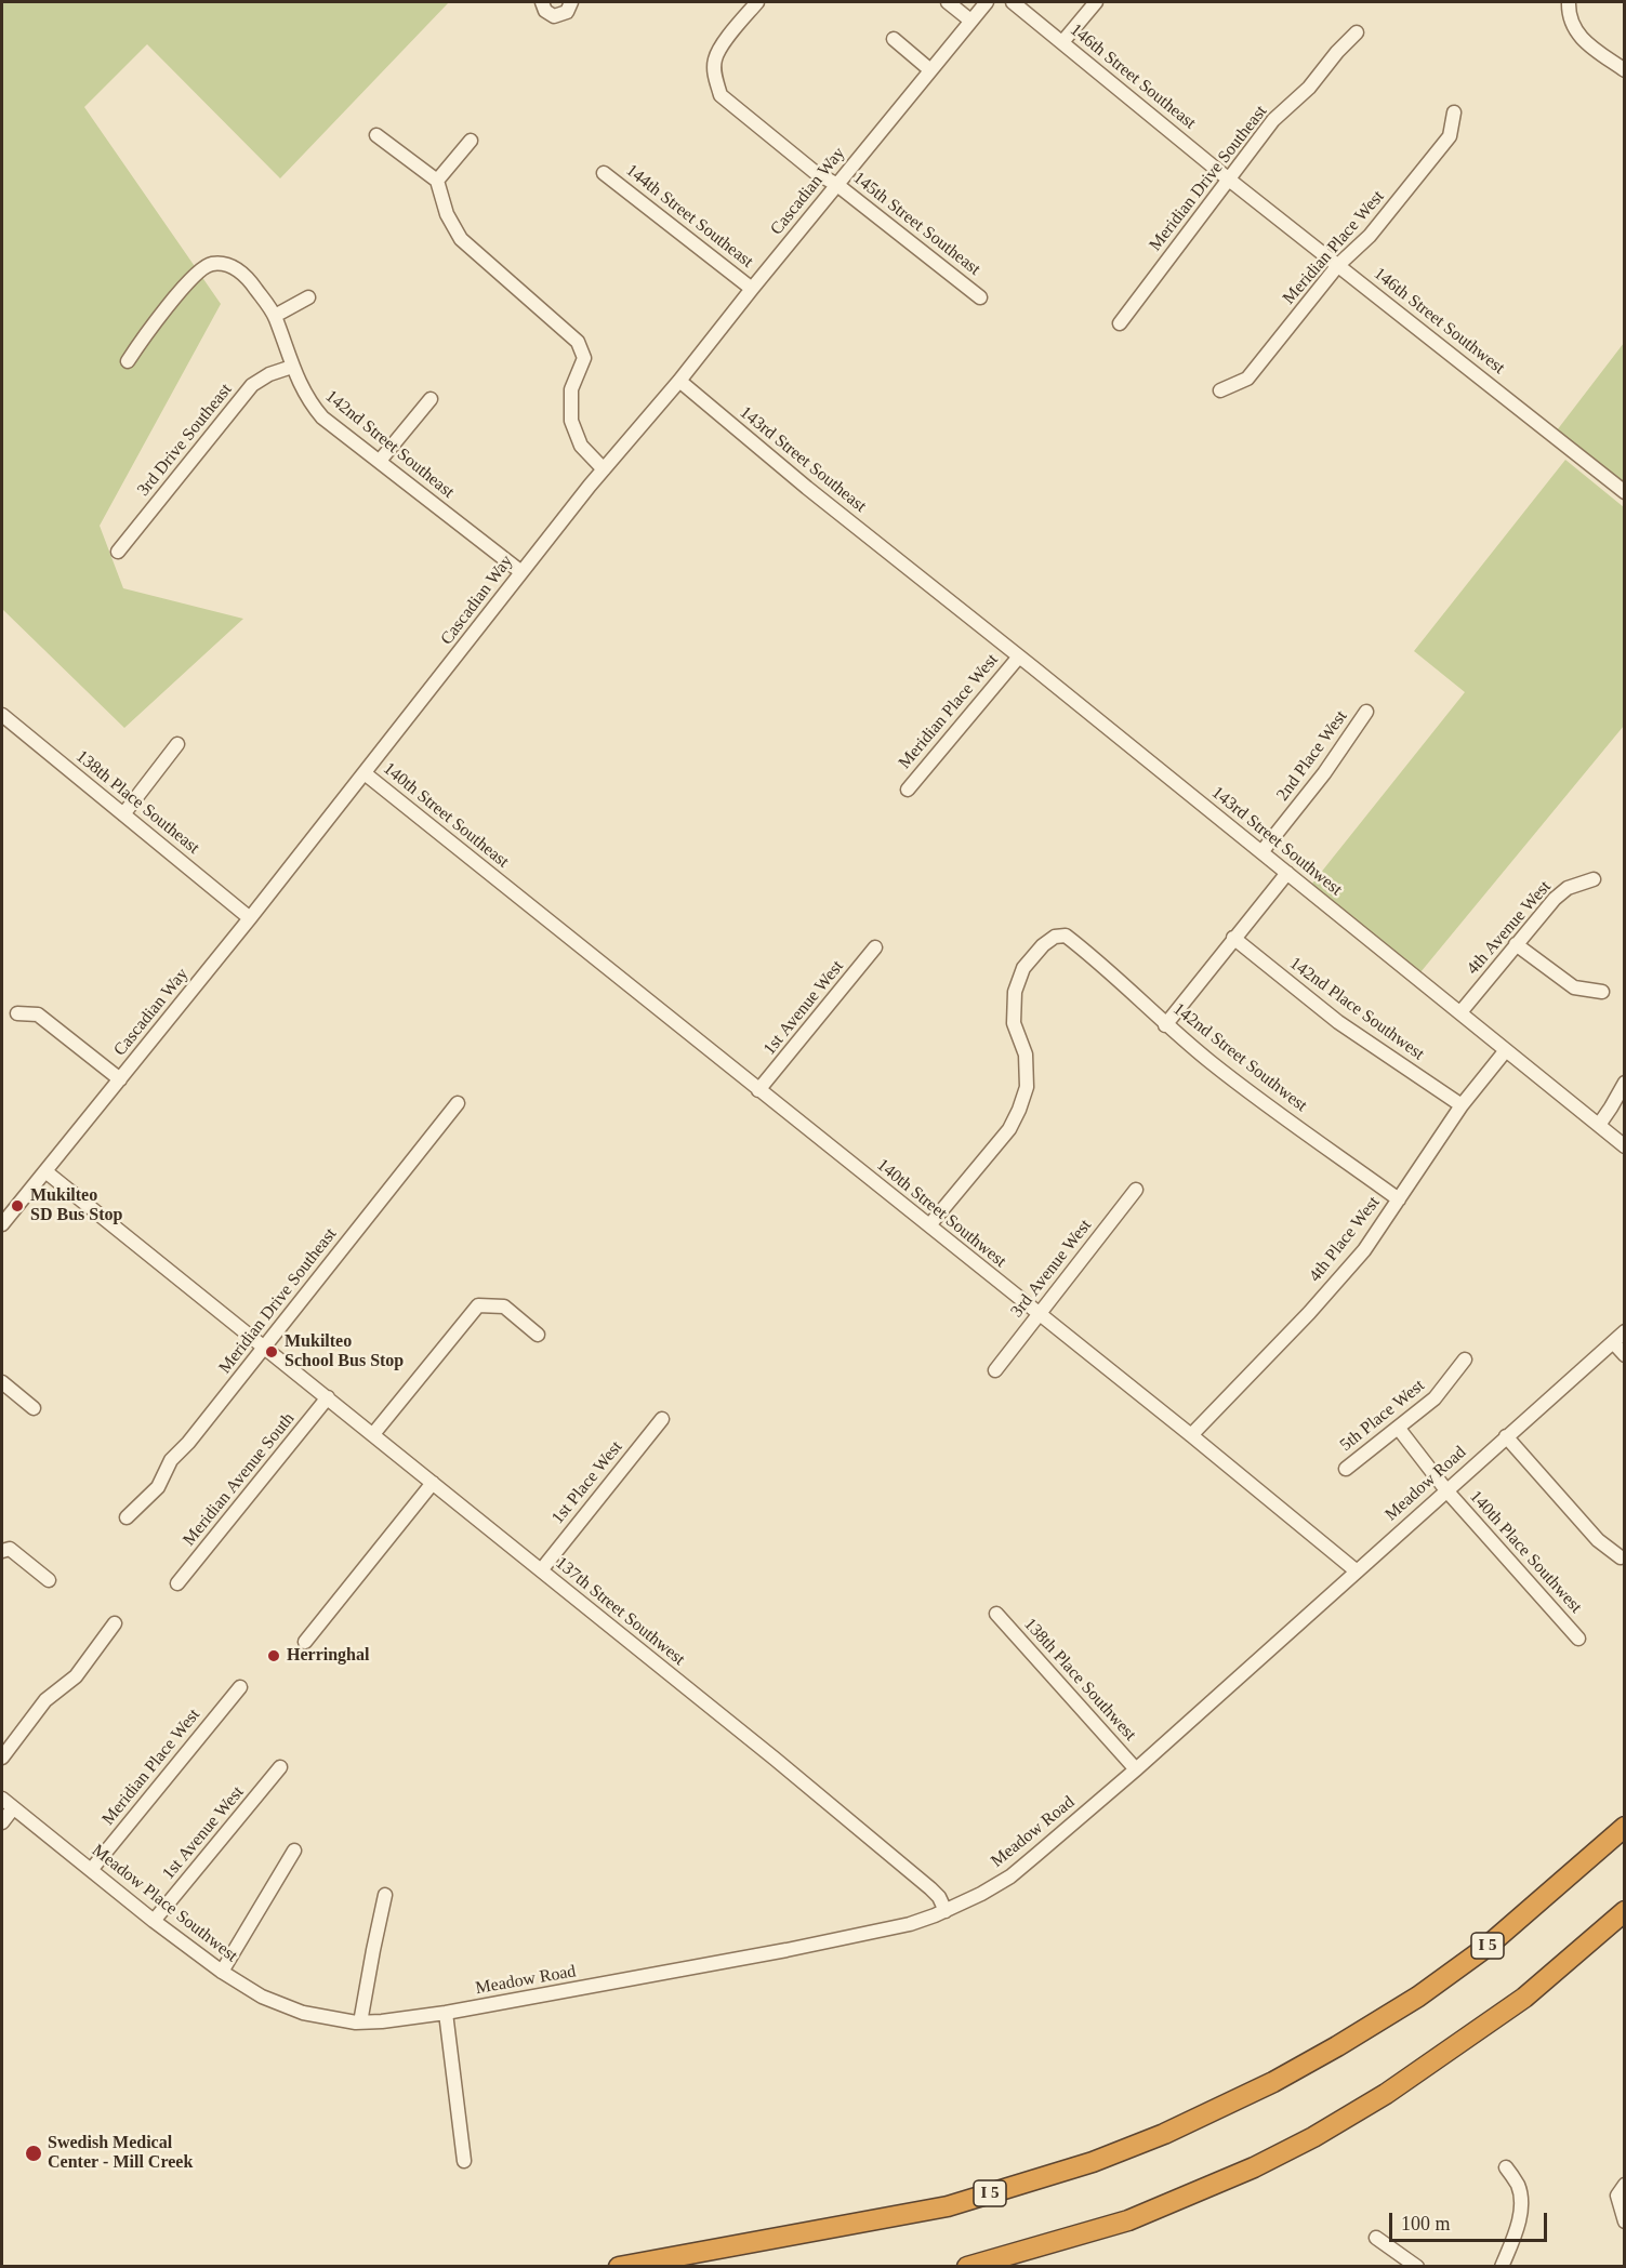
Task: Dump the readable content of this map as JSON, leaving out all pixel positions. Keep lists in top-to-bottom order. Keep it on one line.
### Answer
{"streets":{"highway":["I 5"],"street":["146th Street Southeast","Meridian Drive Southeast","Cascadian Way","144th Street Southeast","145th Street Southeast","Meridian Place West","146th Street Southwest","3rd Drive Southeast","142nd Street Southeast","143rd Street Southeast","2nd Place West","138th Place Southeast","140th Street Southeast","143rd Street Southwest","4th Avenue West","1st Avenue West","142nd Place Southwest","142nd Street Southwest","140th Street Southwest","4th Place West","3rd Avenue West","5th Place West","Meridian Avenue South","1st Place West","Meadow Road","140th Place Southwest","137th Street Southwest","138th Place Southwest","Meadow Place Southwest"]},"crossings":[["146th Street Southeast","Meridian Drive Southeast"],["146th Street Southeast","146th Street Southwest"],["Meridian Drive Southeast","146th Street Southwest"],["Meridian Drive Southeast","137th Street Southwest"],["Cascadian Way","144th Street Southeast"],["Cascadian Way","145th Street Southeast"],["Cascadian Way","142nd Street Southeast"],["Cascadian Way","143rd Street Southeast"],["Cascadian Way","138th Place Southeast"],["Cascadian Way","140th Street Southeast"],["Cascadian Way","137th Street Southwest"],["Meridian Place West","146th Street Southwest"],["Meridian Place West","143rd Street Southwest"],["Meridian Place West","Meadow Place Southwest"],["3rd Drive Southeast","142nd Street Southeast"],["143rd Street Southeast","143rd Street Southwest"],["2nd Place West","143rd Street Southwest"],["140th Street Southeast","140th Street Southwest"],["143rd Street Southwest","4th Avenue West"],["143rd Street Southwest","4th Place West"],["1st Avenue West","140th Street Southwest"],["1st Avenue West","Meadow Place Southwest"],["142nd Place Southwest","4th Place West"],["142nd Street Southwest","140th Street Southwest"],["142nd Street Southwest","4th Place West"],["140th Street Southwest","4th Place West"],["140th Street Southwest","3rd Avenue West"],["140th Street Southwest","Meadow Road"],["5th Place West","140th Place Southwest"],["Meridian Avenue South","137th Street Southwest"],["1st Place West","137th Street Southwest"],["Meadow Road","140th Place Southwest"],["Meadow Road","137th Street Southwest"],["Meadow Road","138th Place Southwest"],["Meadow Road","Meadow Place Southwest"]],"places":["Mukilteo SD Bus Stop","Mukilteo School Bus Stop","Herringhal","Swedish Medical Center - Mill Creek"],"scale_bar":"100 m"}
